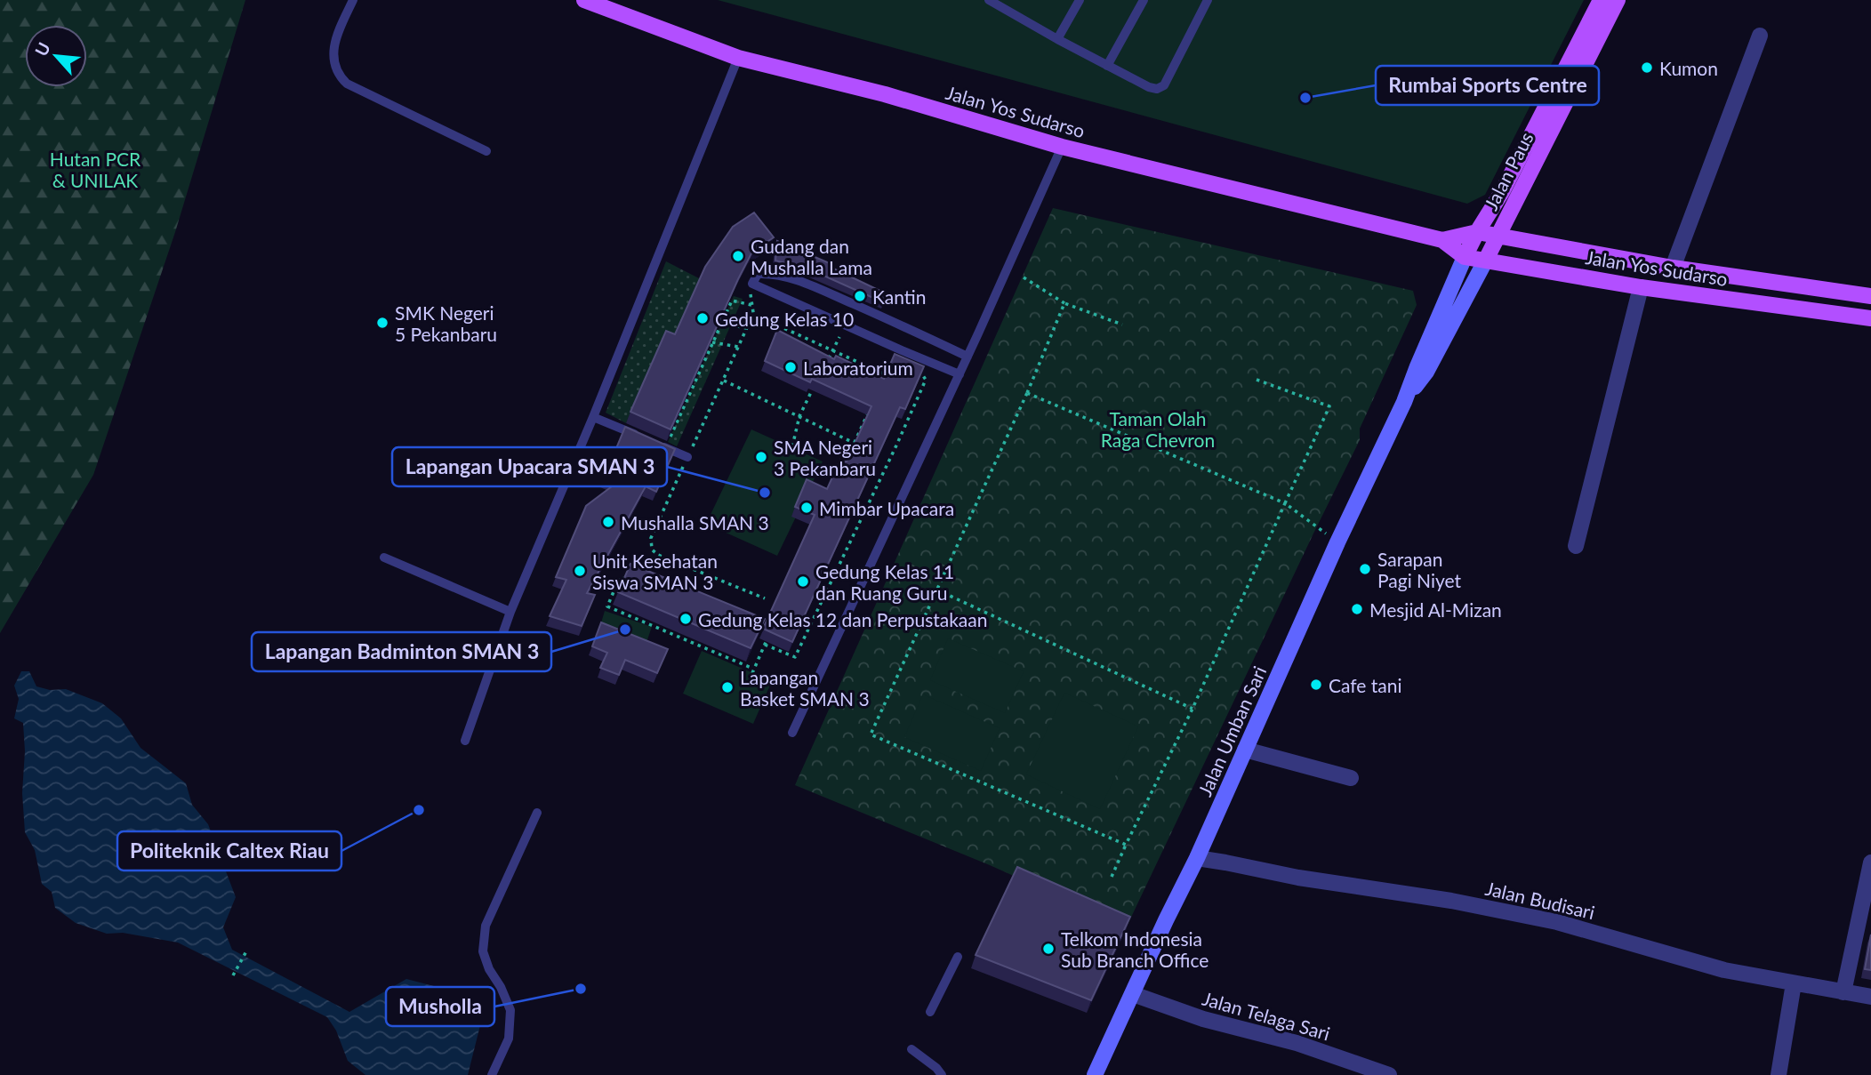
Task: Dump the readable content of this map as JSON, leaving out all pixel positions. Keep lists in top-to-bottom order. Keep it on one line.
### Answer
{"streets":{"main road":["Jalan Yos Sudarso","Jalan Paus","Jalan Umban Sari"],"street":["Jalan Budisari","Jalan Telaga Sari"]},"crossings":[["Jalan Yos Sudarso","Jalan Paus"],["Jalan Yos Sudarso","Jalan Umban Sari"],["Jalan Paus","Jalan Umban Sari"],["Jalan Umban Sari","Jalan Budisari"],["Jalan Umban Sari","Jalan Telaga Sari"]],"parks":["Hutan PCR & UNILAK","Taman Olah Raga Chevron"],"places":["Kumon","Rumbai Sports Centre","Gudang dan Mushalla Lama","Kantin","Gedung Kelas 10","SMK Negeri 5 Pekanbaru","Laboratorium","SMA Negeri 3 Pekanbaru","Lapangan Upacara SMAN 3","Mimbar Upacara","Mushalla SMAN 3","Sarapan Pagi Niyet","Unit Kesehatan Siswa SMAN 3","Gedung Kelas 11 dan Ruang Guru","Mesjid Al-Mizan","Gedung Kelas 12 dan Perpustakaan","Lapangan Badminton SMAN 3","Cafe tani","Lapangan Basket SMAN 3","Politeknik Caltex Riau","Telkom Indonesia Sub Branch Office","Musholla"],"north":"top left"}
